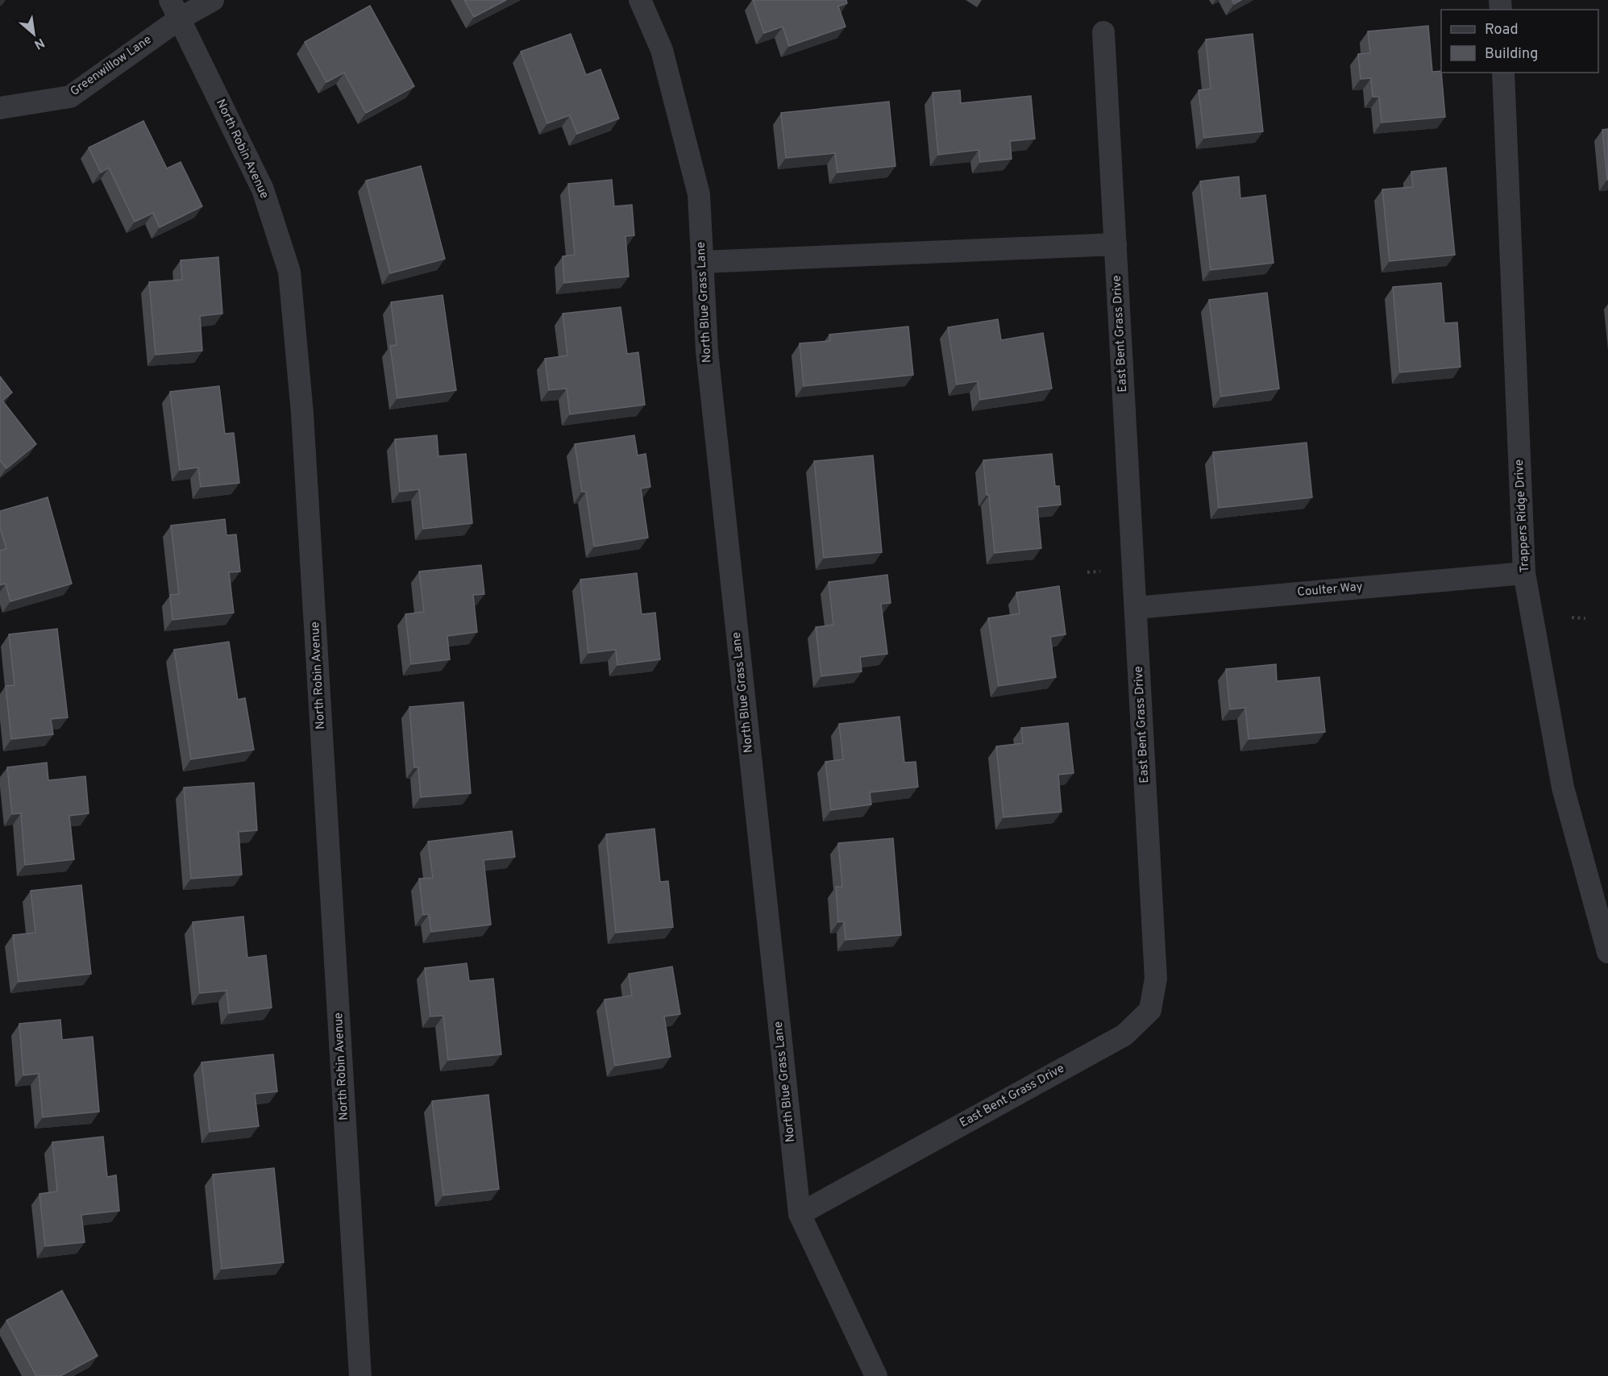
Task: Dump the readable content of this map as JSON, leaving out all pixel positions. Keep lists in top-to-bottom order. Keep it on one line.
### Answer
{"streets":{"street":["Greenwillow Lane","North Robin Avenue","North Blue Grass Lane","East Bent Grass Drive","Trappers Ridge Drive","Coulter Way"]},"crossings":[["Greenwillow Lane","North Robin Avenue"],["North Blue Grass Lane","East Bent Grass Drive"],["East Bent Grass Drive","Coulter Way"],["Trappers Ridge Drive","Coulter Way"]],"legend":["Road","Building"],"north":"bottom right"}
